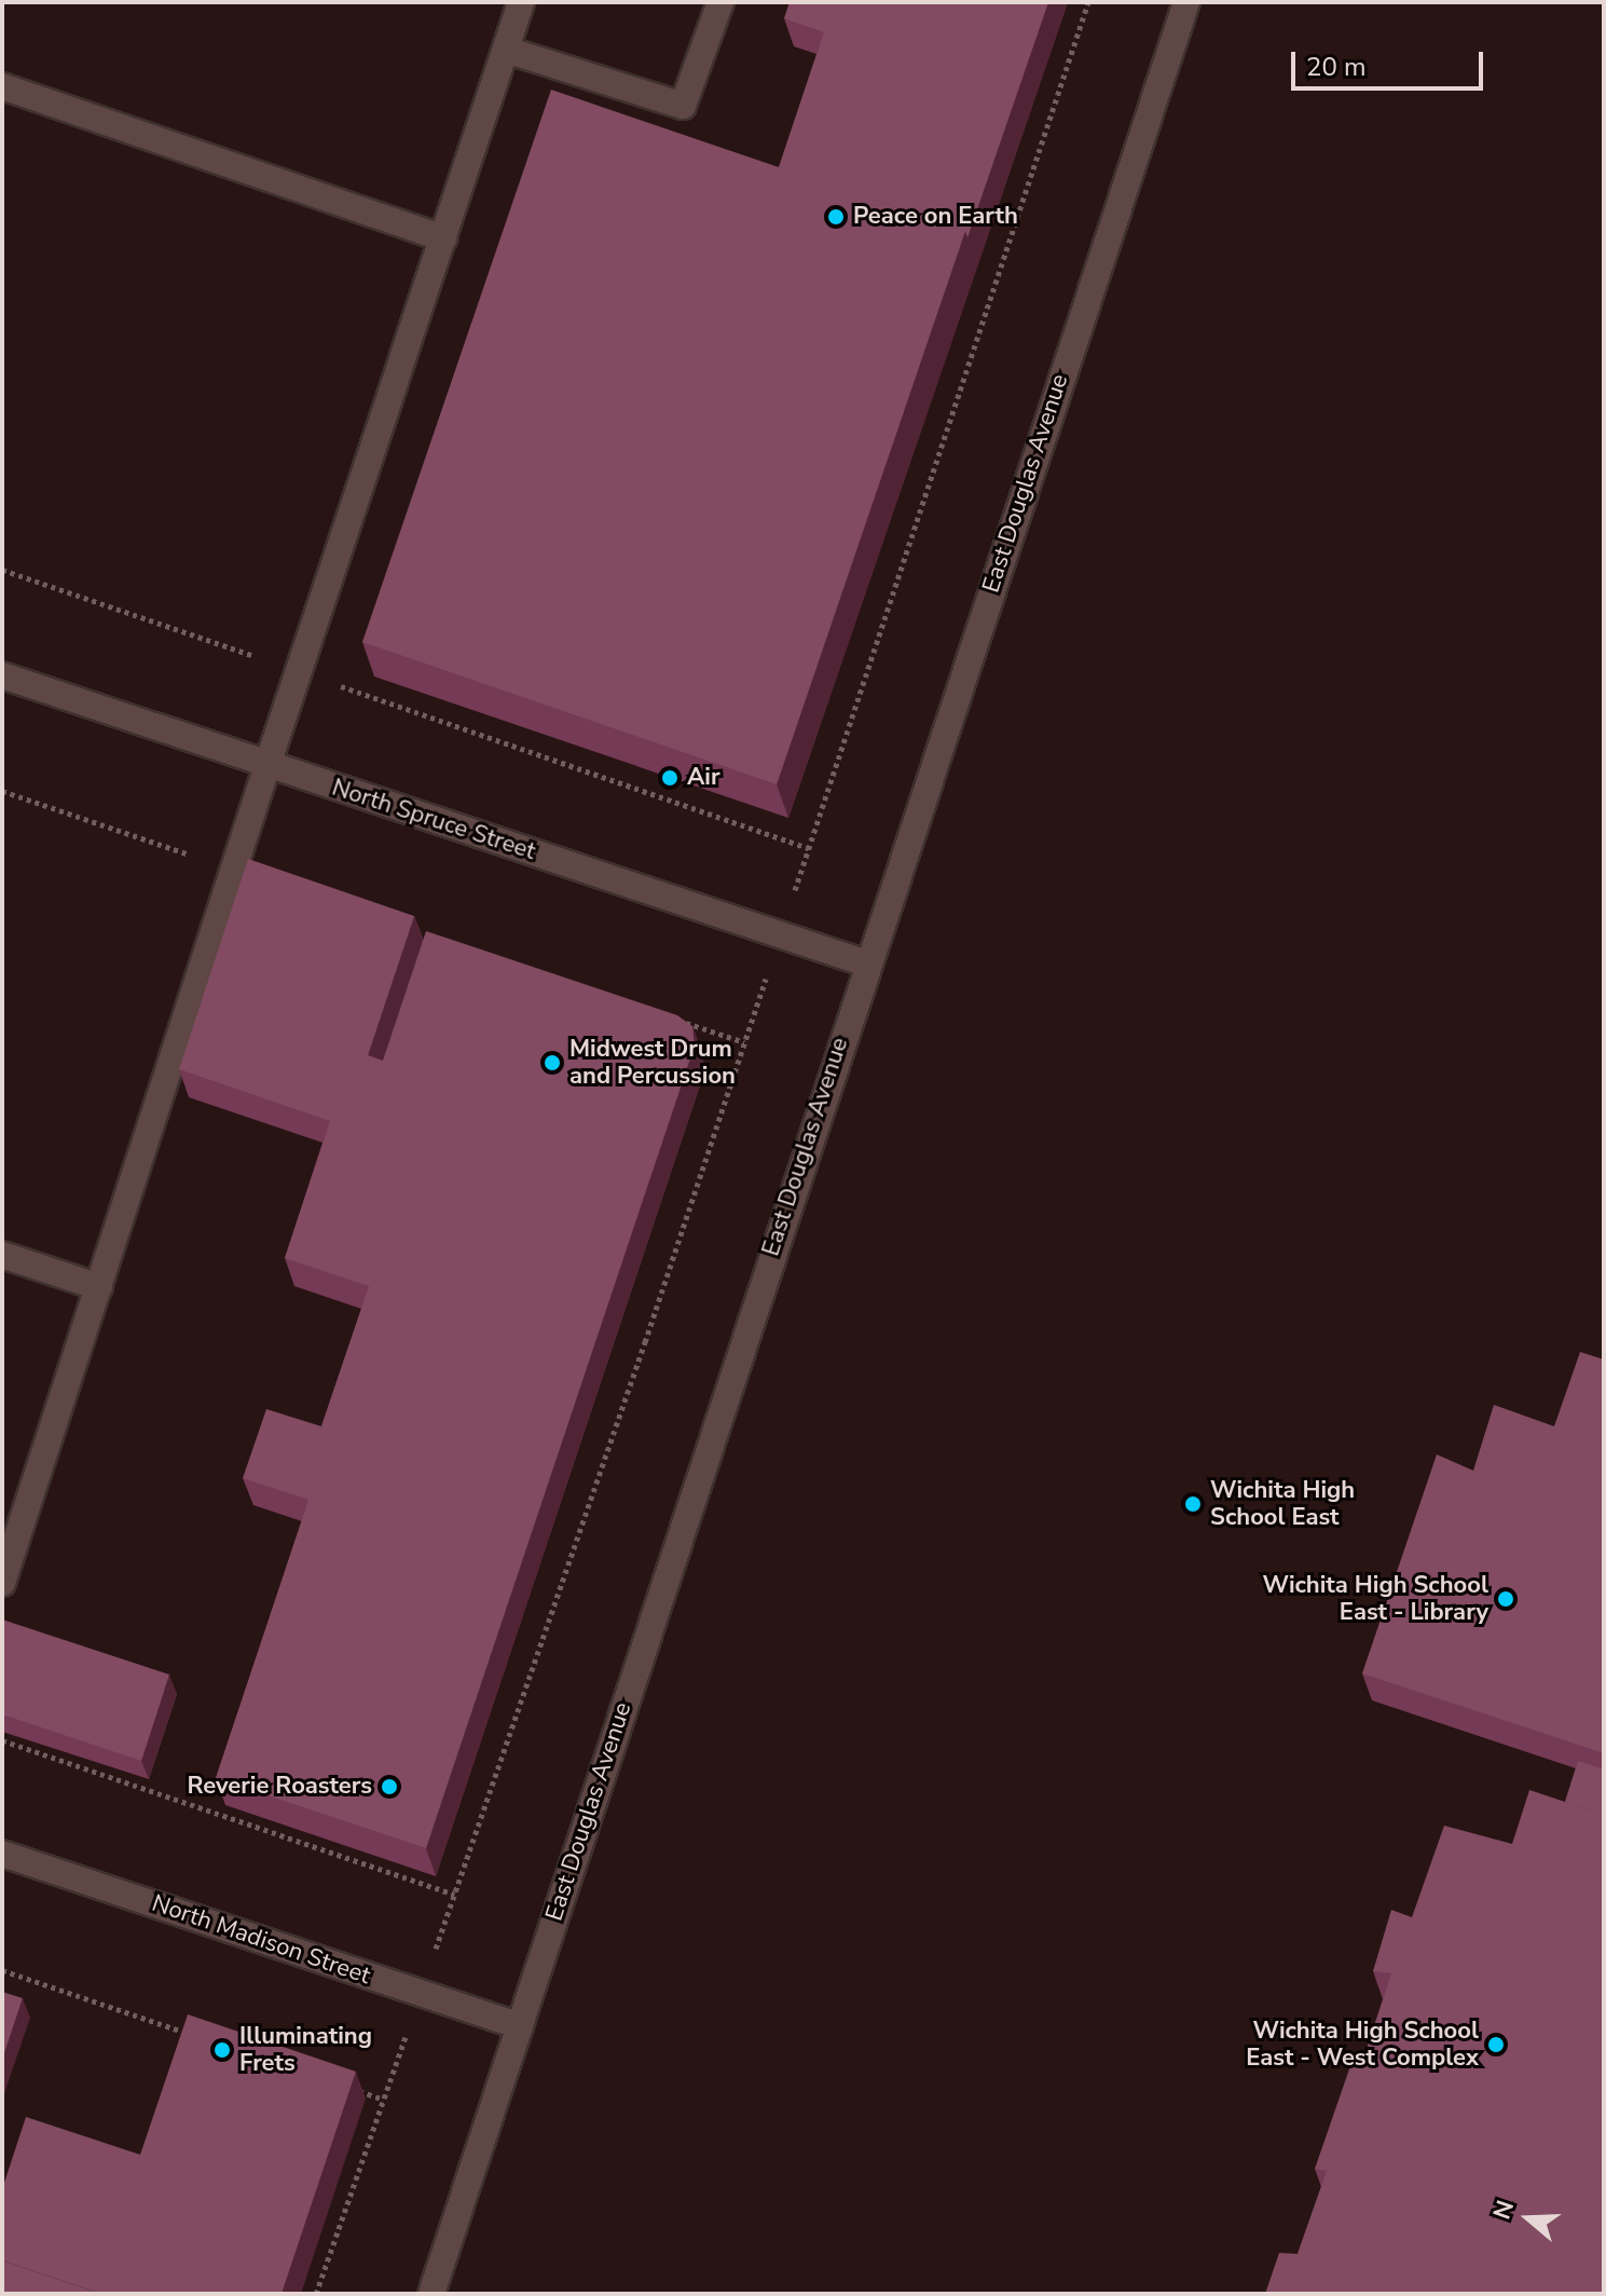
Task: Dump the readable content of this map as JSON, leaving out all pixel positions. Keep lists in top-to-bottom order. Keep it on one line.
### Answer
{"streets":{"main road":["East Douglas Avenue","North Spruce Street","North Madison Street"]},"crossings":[["East Douglas Avenue","North Spruce Street"],["East Douglas Avenue","North Madison Street"]],"places":["Peace on Earth","Air","Midwest Drum and Percussion","Wichita High School East","Wichita High School East - Library","Reverie Roasters","Wichita High School East - West Complex","Illuminating Frets"],"scale_bar":"20 m","north":"left"}
